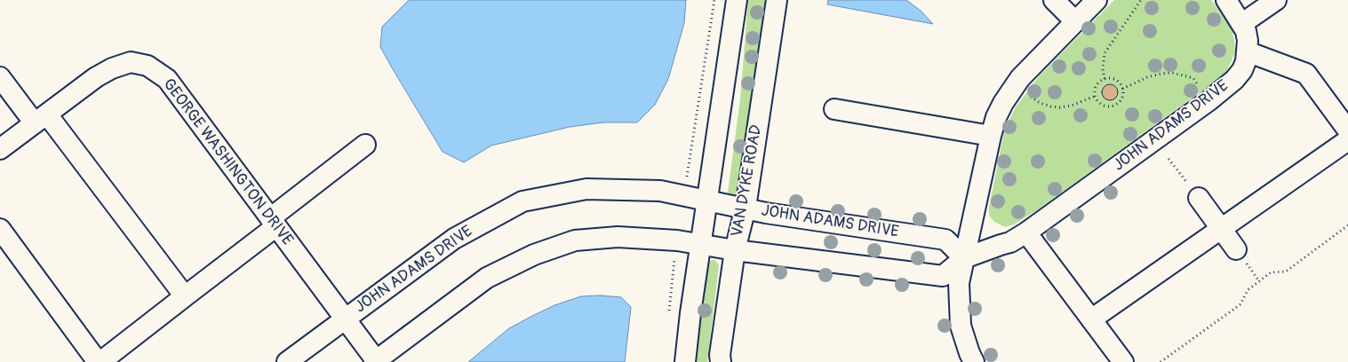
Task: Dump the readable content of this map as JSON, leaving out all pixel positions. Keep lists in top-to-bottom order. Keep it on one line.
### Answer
{"streets":{"street":["JOHN ADAMS DRIVE","GEORGE WASHINGTON DRIVE","VAN DYKE ROAD"]},"crossings":[["JOHN ADAMS DRIVE","GEORGE WASHINGTON DRIVE"],["JOHN ADAMS DRIVE","VAN DYKE ROAD"]]}
